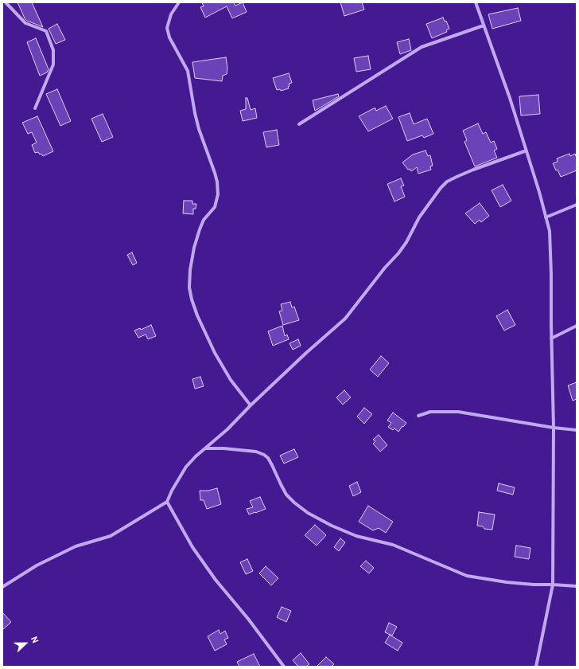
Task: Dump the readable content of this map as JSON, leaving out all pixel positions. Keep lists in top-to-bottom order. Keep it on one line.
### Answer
{"north":"right"}
